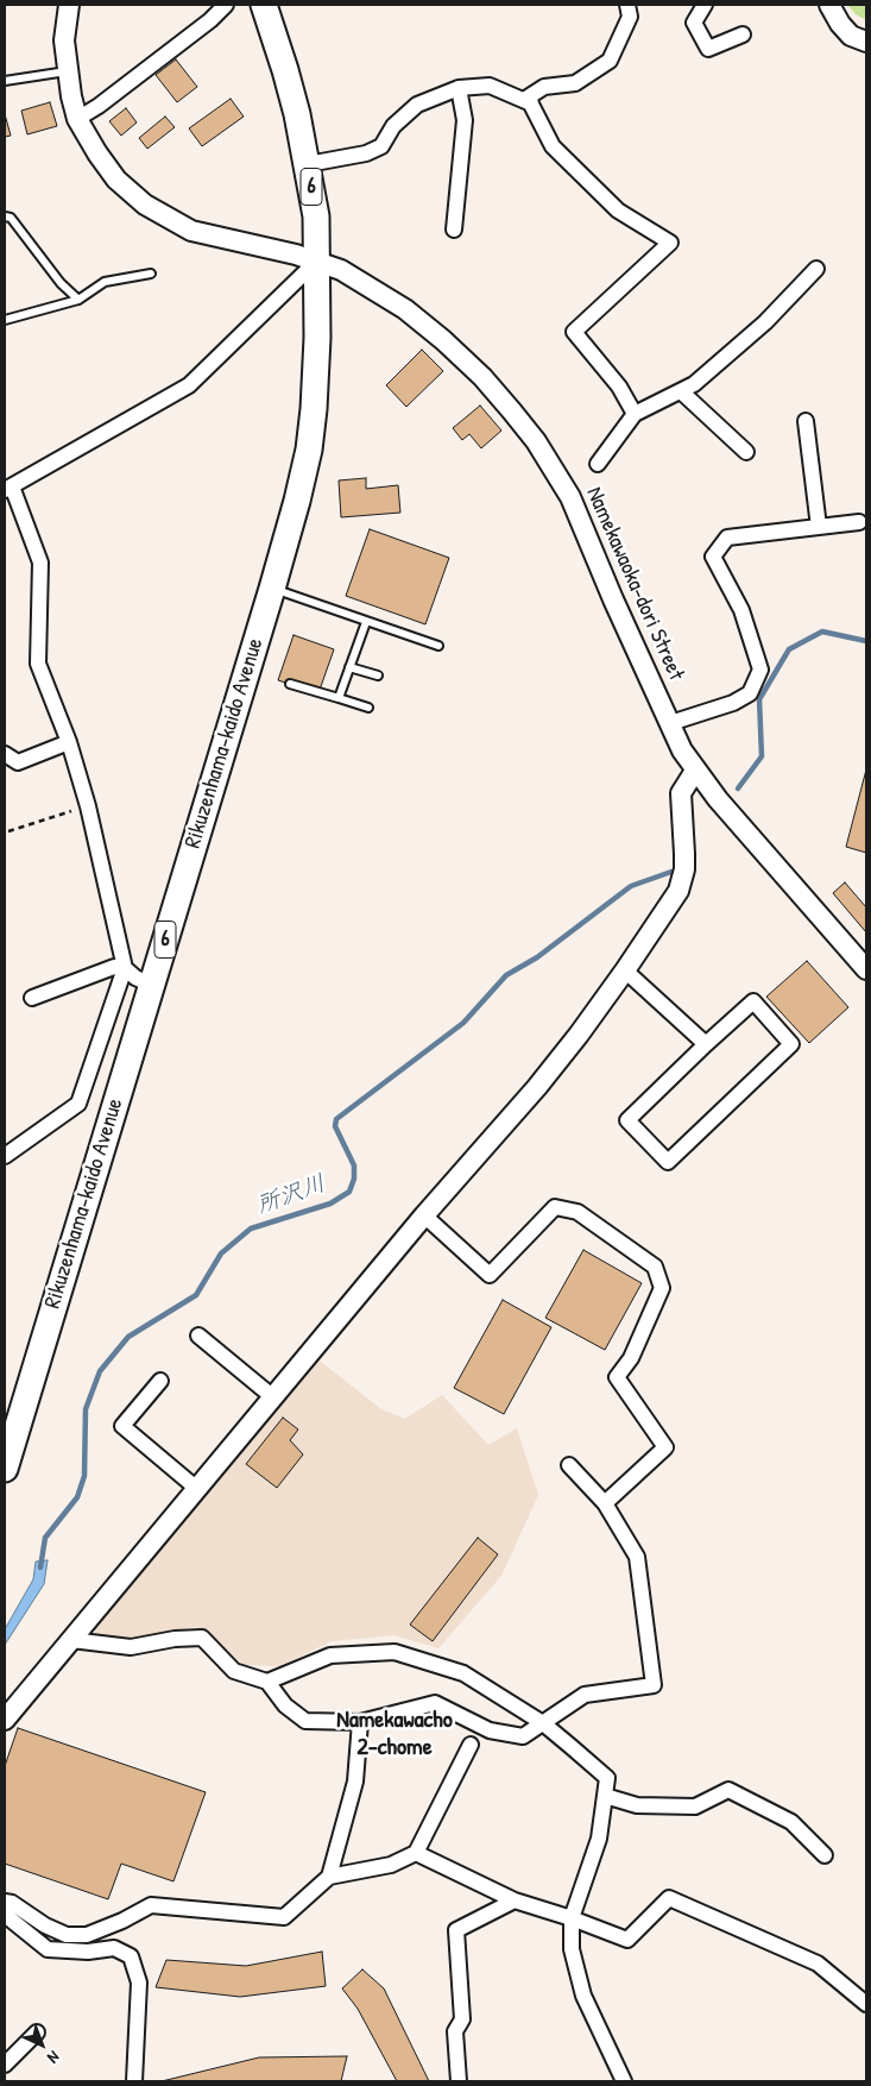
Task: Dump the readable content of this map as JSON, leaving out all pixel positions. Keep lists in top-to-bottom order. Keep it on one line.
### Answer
{"streets":{"highway":["6","Rikuzenhama-kaido Avenue"],"street":["Namekawaoka-dori Street"]},"crossings":[["Namekawaoka-dori Street","Rikuzenhama-kaido Avenue"]],"districts":["Namekawacho 2-chome"],"water":["所沢川"],"north":"bottom right"}
